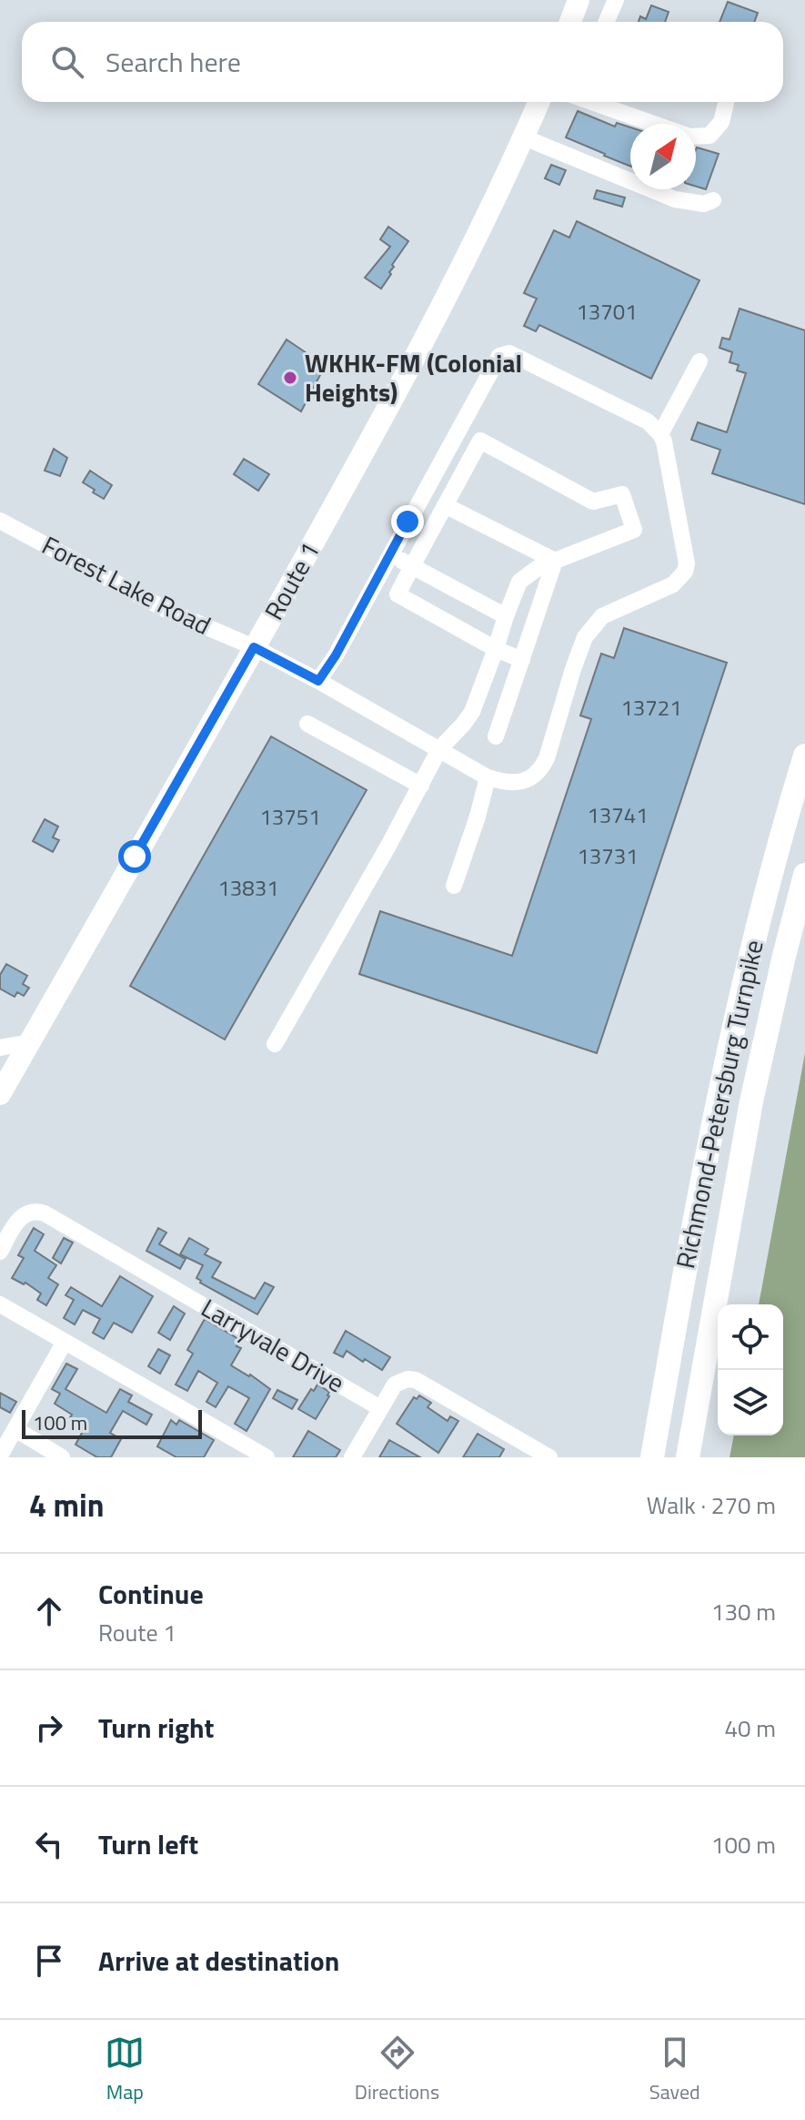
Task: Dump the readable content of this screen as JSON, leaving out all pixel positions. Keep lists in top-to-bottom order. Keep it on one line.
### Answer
{"streets":{"highway":["Richmond-Petersburg Turnpike"],"main road":["Route 1"],"street":["Forest Lake Road","Larryvale Drive"]},"crossings":[["Route 1","Forest Lake Road"]],"places":["WKHK-FM (Colonial Heights)"],"house_numbers":["13701","13721","13741","13751","13731","13831"],"scale_bar":"100 m","north":"top right","page":{"search":"Search here","scale":"100 m","heading":["4 min","Walk · 270 m"],"list":[["Continue","Route 1","130 m"],["Turn right","40 m"],["Turn left","100 m"],"Arrive at destination"],"nav":["Map","Directions","Saved"]}}
